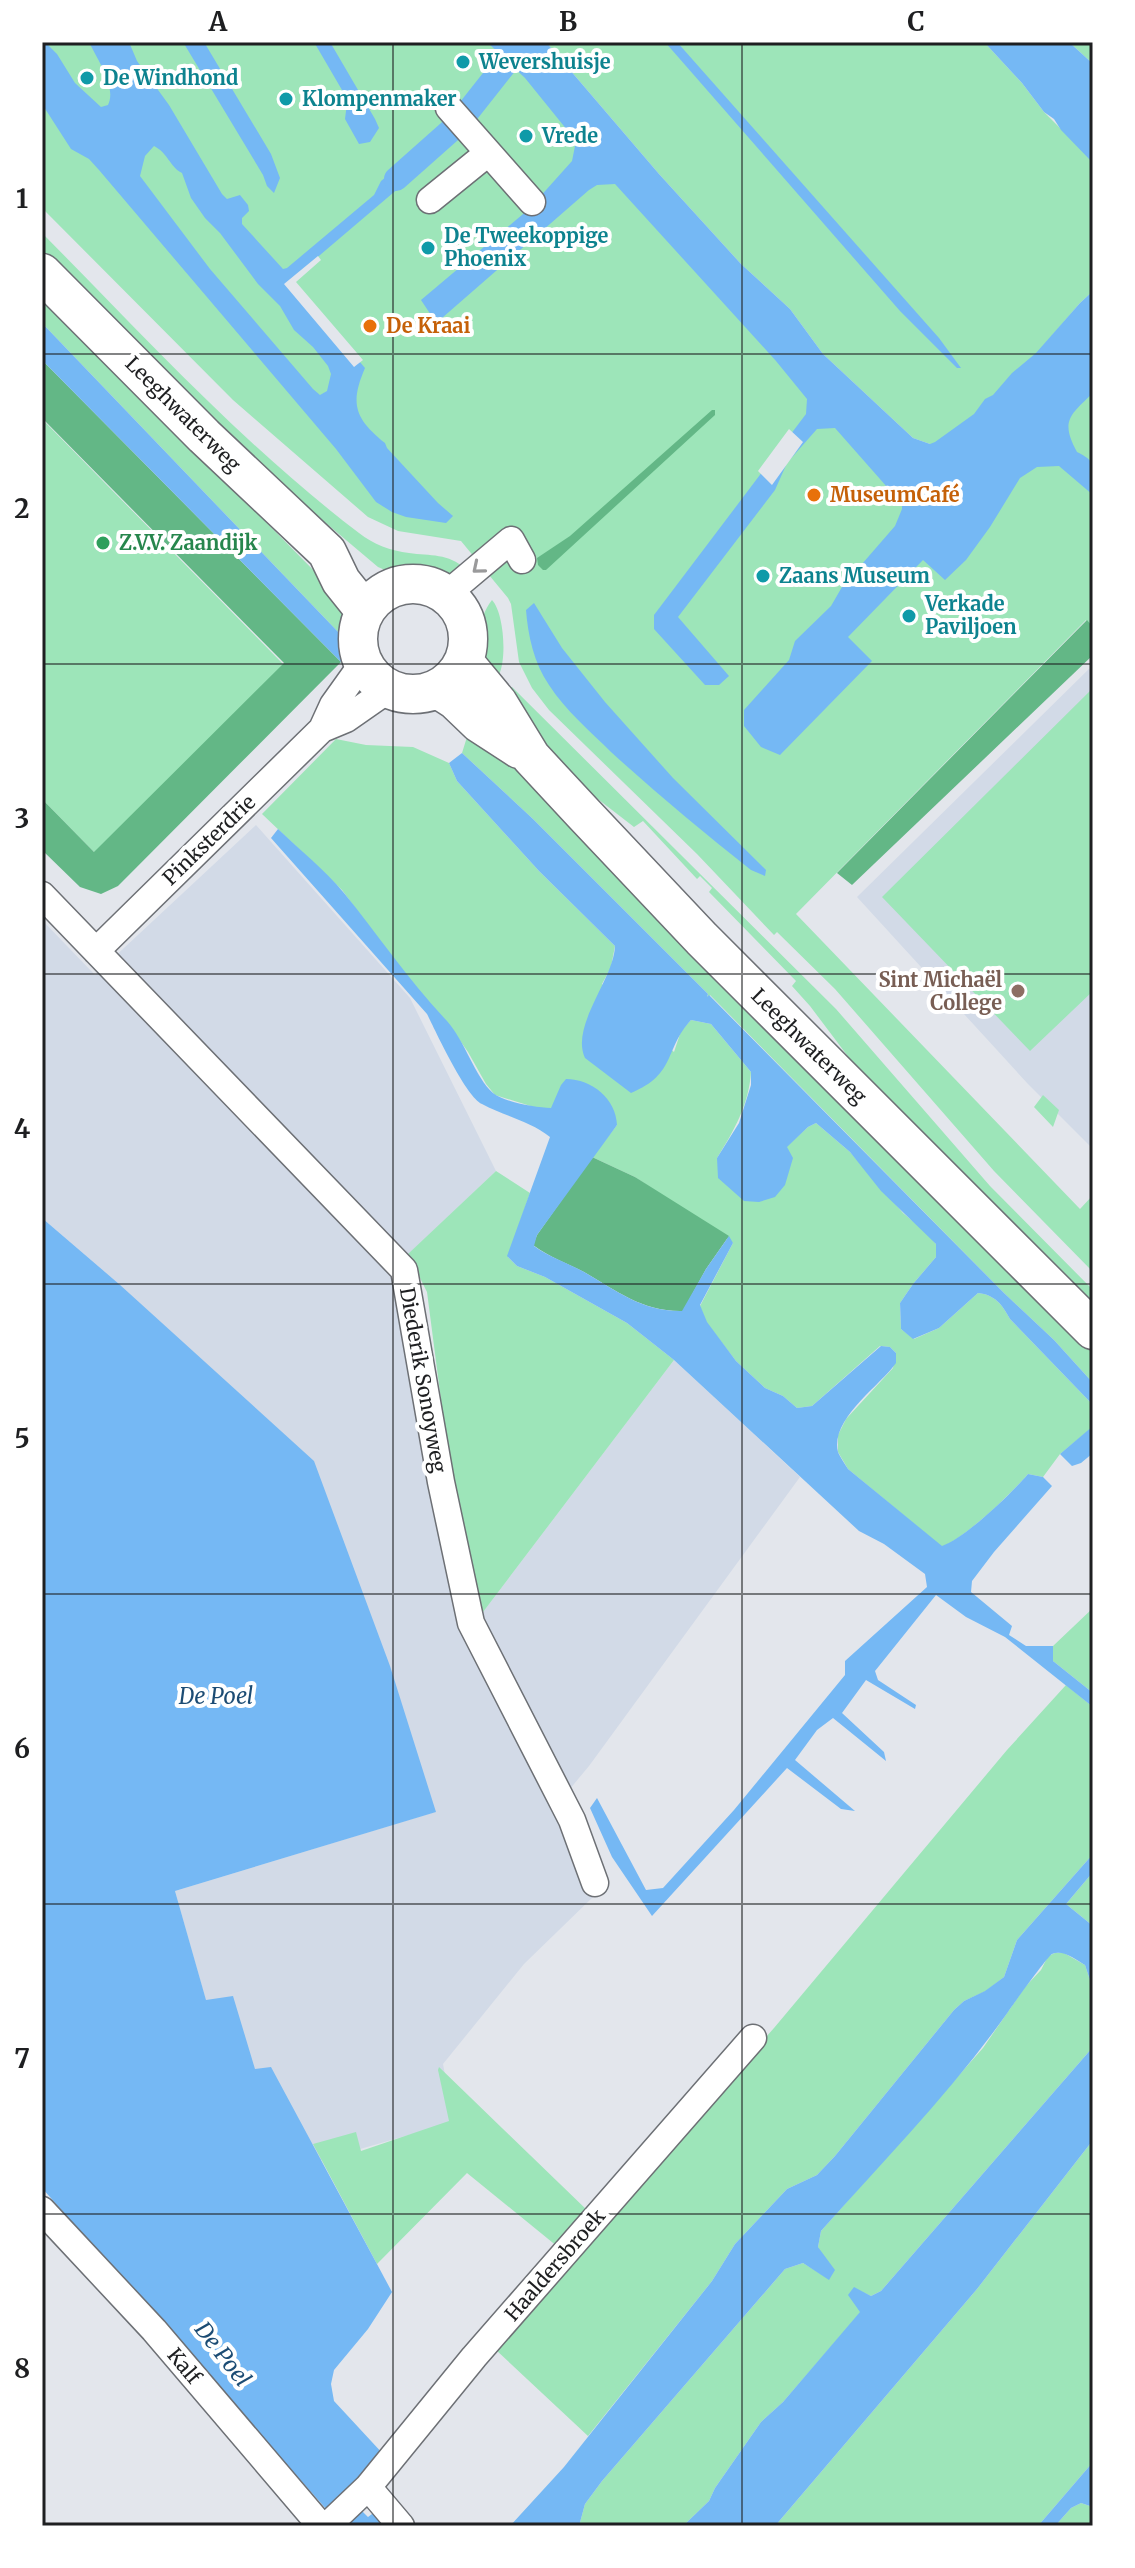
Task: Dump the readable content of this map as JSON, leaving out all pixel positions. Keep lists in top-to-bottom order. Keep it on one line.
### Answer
{"streets":{"main road":["Leeghwaterweg"],"street":["Pinksterdrie","Diederik Sonoyweg","Haaldersbroek","Kalf"]},"crossings":[["Leeghwaterweg","Pinksterdrie"],["Pinksterdrie","Diederik Sonoyweg"],["Haaldersbroek","Kalf"]],"water":["De Poel"],"places":["Wevershuisje","De Windhond","Klompenmaker","Vrede","De Tweekoppige Phoenix","De Kraai","MuseumCafé","Z.V.V. Zaandijk","Zaans Museum","Verkade Paviljoen","Sint Michaël College"],"grid":{"columns":["A","B","C"],"rows":["1","2","3","4","5","6","7","8"]}}
